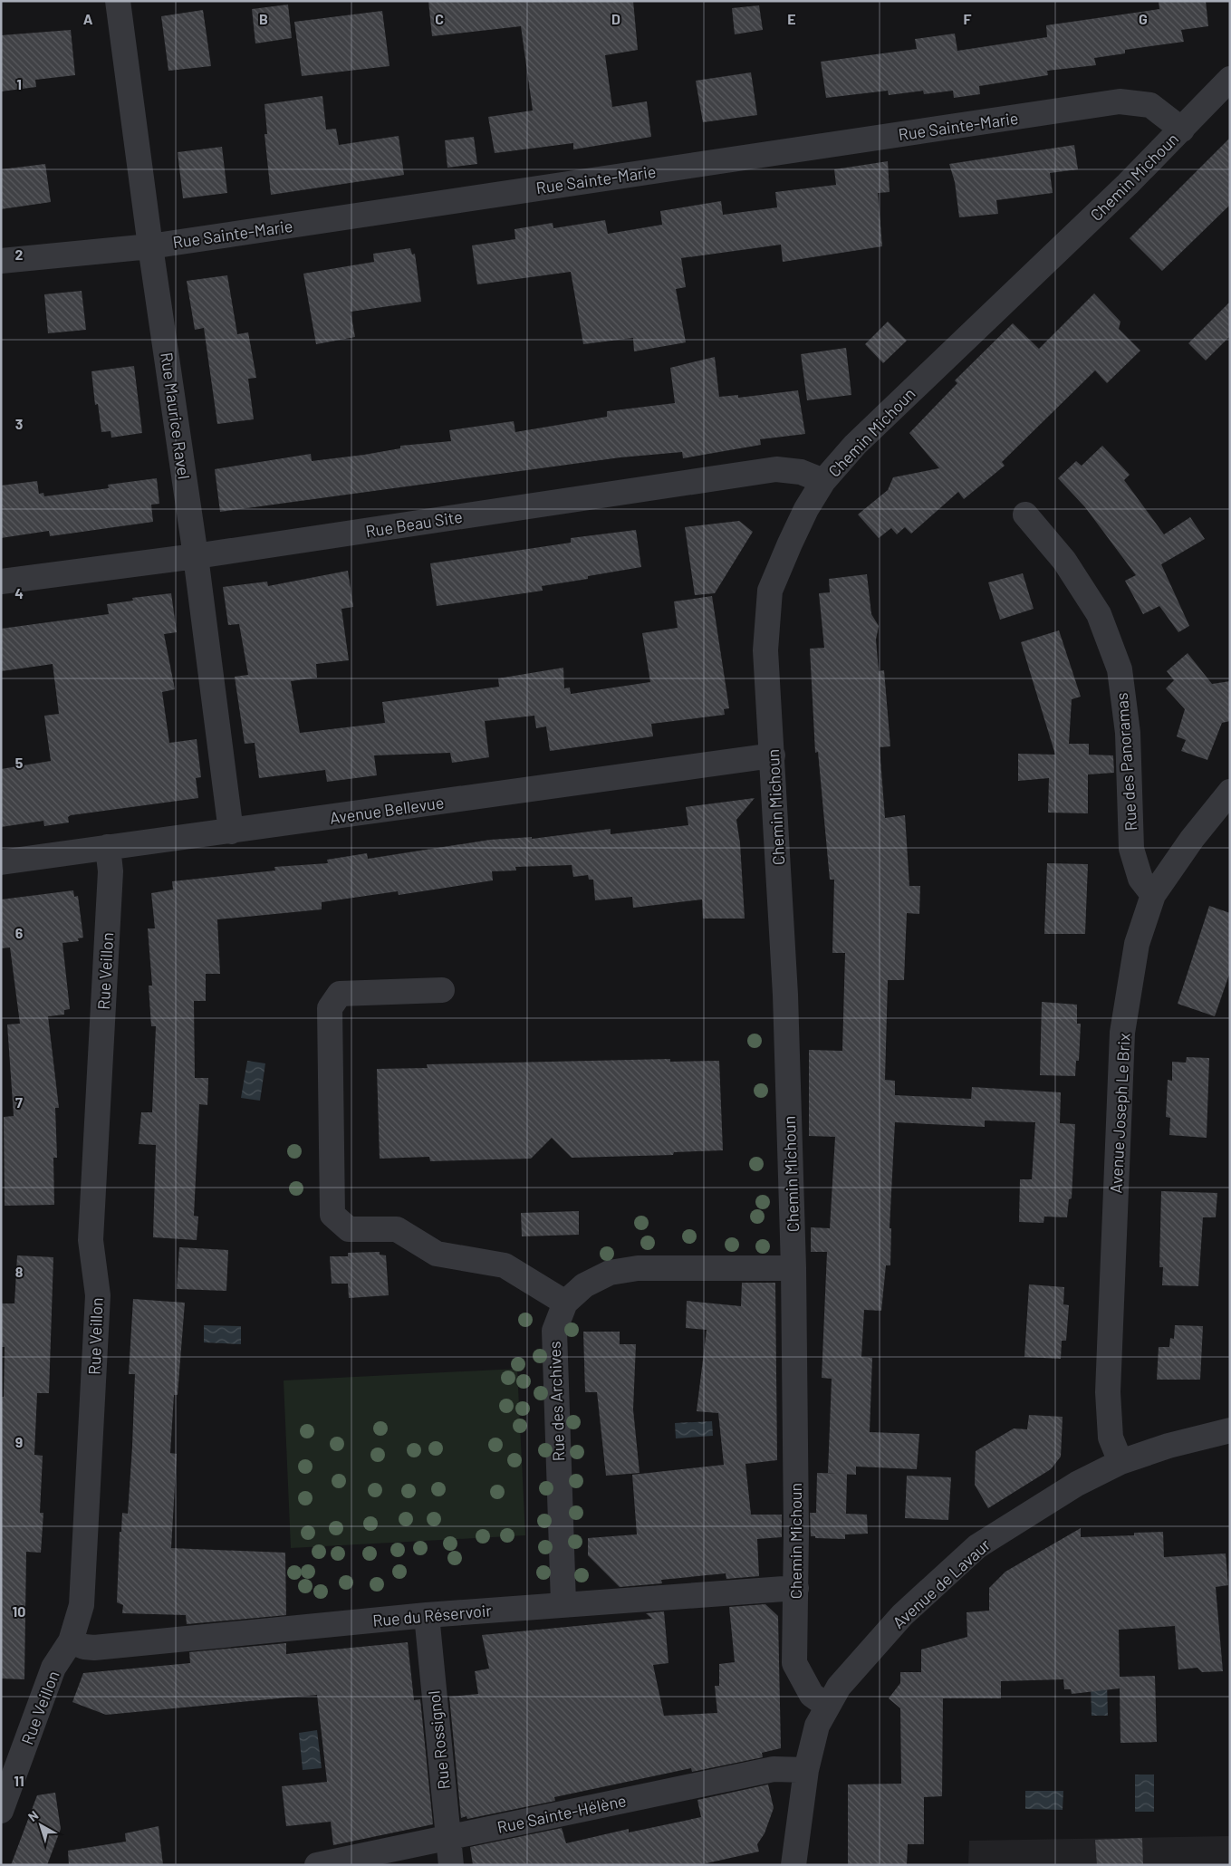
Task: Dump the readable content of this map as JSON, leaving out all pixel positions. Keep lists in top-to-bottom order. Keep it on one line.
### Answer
{"streets":{"street":["Rue Sainte-Marie","Chemin Michoun","Rue Maurice Ravel","Rue Beau Site","Rue des Panoramas","Avenue Bellevue","Rue Veillon","Avenue Joseph Le Brix","Rue des Archives","Avenue de Lavaur","Rue du Réservoir","Rue Rossignol","Rue Sainte-Hélène"]},"crossings":[["Rue Sainte-Marie","Chemin Michoun"],["Rue Sainte-Marie","Rue Maurice Ravel"],["Chemin Michoun","Rue Beau Site"],["Chemin Michoun","Avenue Bellevue"],["Chemin Michoun","Rue des Archives"],["Chemin Michoun","Avenue de Lavaur"],["Chemin Michoun","Rue du Réservoir"],["Rue Maurice Ravel","Rue Beau Site"],["Rue Maurice Ravel","Avenue Bellevue"],["Rue des Panoramas","Avenue Joseph Le Brix"],["Avenue Bellevue","Rue Veillon"],["Rue Veillon","Rue du Réservoir"],["Avenue Joseph Le Brix","Avenue de Lavaur"],["Rue des Archives","Rue du Réservoir"],["Avenue de Lavaur","Rue Sainte-Hélène"],["Rue du Réservoir","Rue Rossignol"],["Rue Rossignol","Rue Sainte-Hélène"]],"north":"top left","grid":{"columns":["A","B","C","D","E","F","G"],"rows":["1","2","3","4","5","6","7","8","9","10","11"]}}
